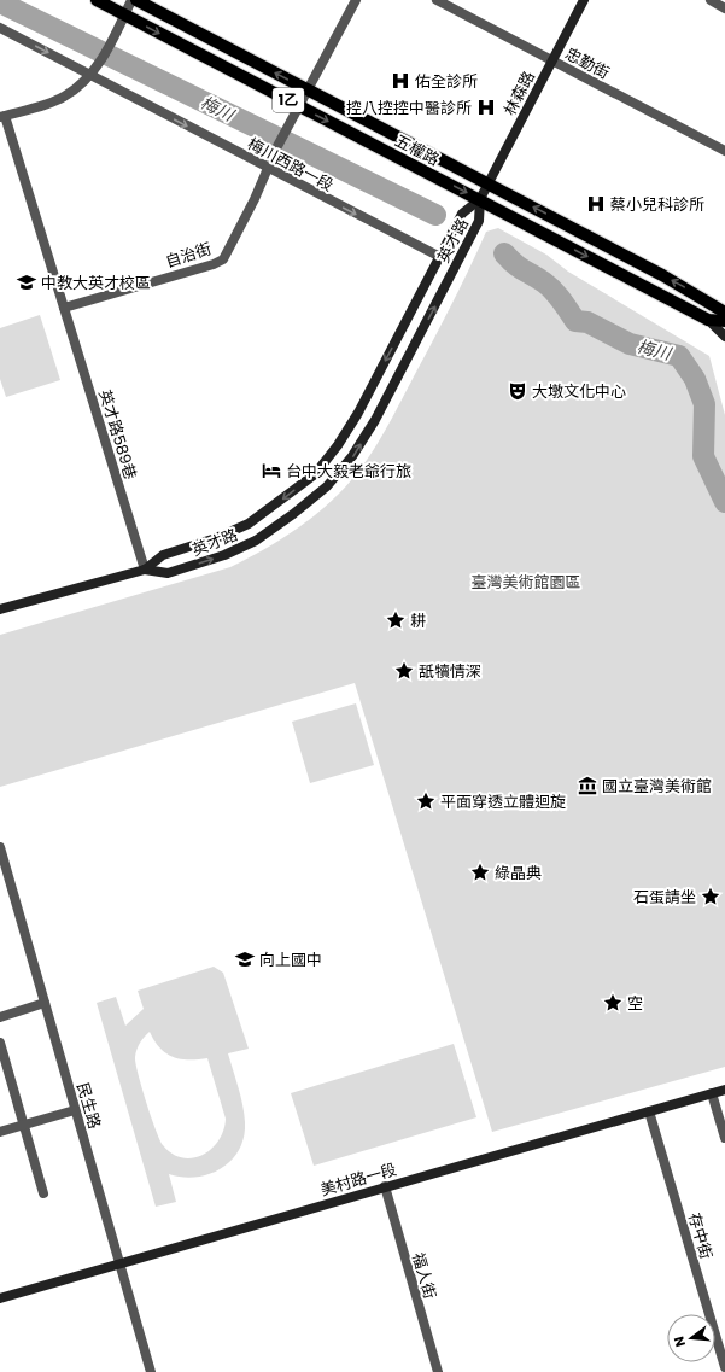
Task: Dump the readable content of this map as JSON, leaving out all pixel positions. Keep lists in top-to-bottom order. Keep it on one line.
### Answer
{"streets":{"main road":["林森路","1乙","五權路","英才路","美村路一段"],"street":["忠勤街","梅川西路一段","自治街","英才路589巷","民生路","存中街","福人街"]},"crossings":[["忠勤街","林森路"],["林森路","五權路"],["林森路","英才路"],["五權路","英才路"],["五權路","自治街"],["梅川西路一段","英才路"],["梅川西路一段","自治街"],["英才路","英才路589巷"],["自治街","英才路589巷"],["民生路","美村路一段"],["美村路一段","存中街"],["美村路一段","福人街"]],"one_way":["梅川西路一段"],"water":["梅川"],"parks":["臺灣美術館園區"],"places":{"hospital":["佑全診所","控八控控中醫診所","蔡小兒科診所"],"school or university":["中教大英才校區","向上國中"],"theatre":["大墩文化中心"],"hotel":["台中大毅老爺行旅"],"place":["耕","舐犢情深","平面穿透立體迴旋","綠晶典","石蛋請坐","空"],"museum":["國立臺灣美術館"]},"north":"left"}
